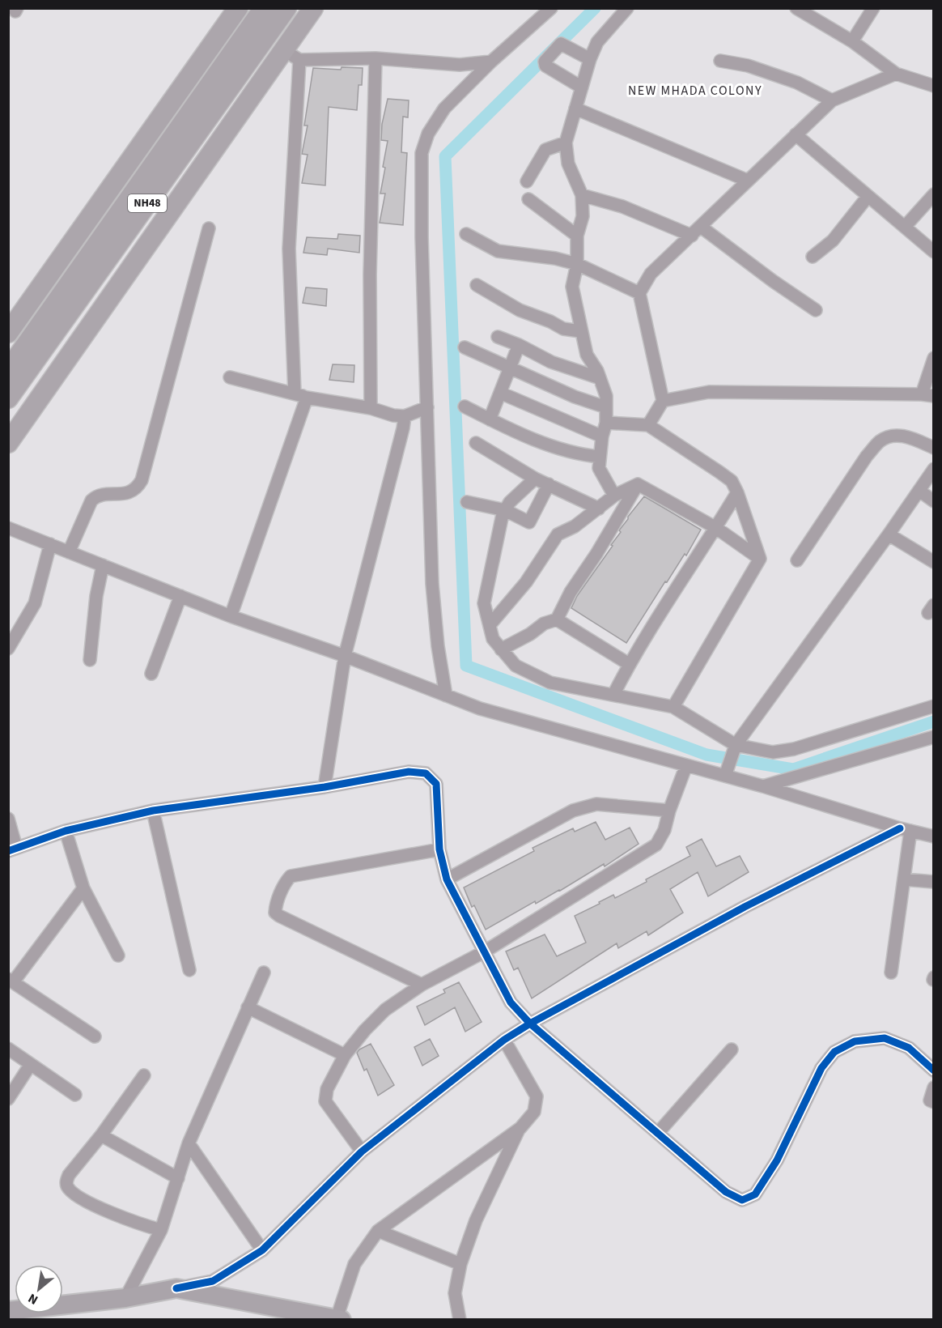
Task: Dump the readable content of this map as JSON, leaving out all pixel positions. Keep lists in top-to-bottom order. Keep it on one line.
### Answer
{"streets":{"highway":["NH48"]},"districts":["NEW MHADA COLONY"],"north":"bottom left"}
